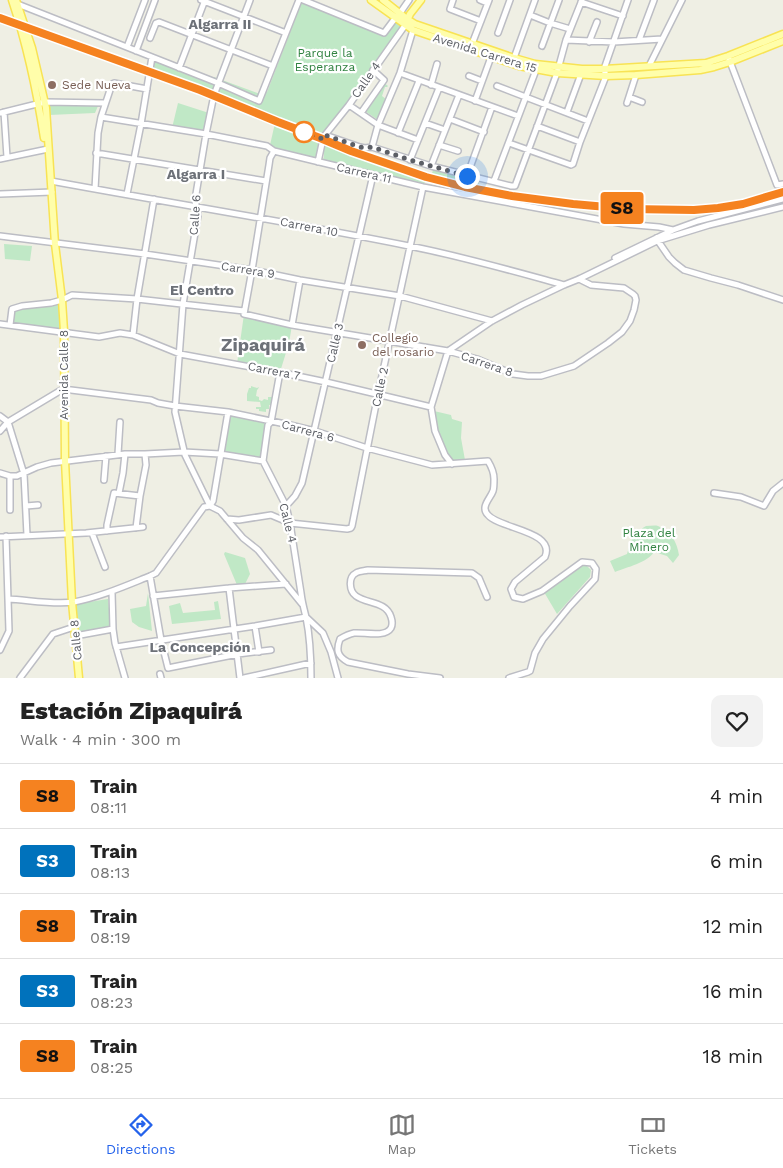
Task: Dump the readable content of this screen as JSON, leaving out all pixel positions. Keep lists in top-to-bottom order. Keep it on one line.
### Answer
{"streets":{"main road":["Avenida Carrera 15","Calle 4","Avenida Calle 8","Calle 8"],"street":["Carrera 11","Calle 6","Carrera 10","Carrera 9","Calle 3","Carrera 8","Carrera 7","Calle 2","Carrera 6"]},"crossings":[["Avenida Carrera 15","Calle 4"],["Calle 4","Carrera 11"],["Calle 4","Calle 6"],["Calle 4","Calle 3"],["Calle 4","Calle 2"],["Carrera 11","Calle 6"],["Carrera 11","Calle 3"],["Carrera 11","Calle 2"],["Calle 6","Carrera 10"],["Calle 6","Carrera 9"],["Calle 6","Carrera 8"],["Calle 6","Carrera 7"],["Calle 6","Carrera 6"],["Carrera 10","Calle 3"],["Carrera 10","Avenida Calle 8"],["Carrera 10","Calle 2"],["Carrera 9","Calle 3"],["Carrera 9","Avenida Calle 8"],["Carrera 9","Calle 2"],["Calle 3","Carrera 8"],["Calle 3","Carrera 7"],["Calle 3","Carrera 6"],["Carrera 8","Carrera 7"],["Carrera 8","Avenida Calle 8"],["Carrera 8","Calle 2"],["Carrera 7","Avenida Calle 8"],["Carrera 7","Calle 2"],["Avenida Calle 8","Calle 8"],["Calle 2","Carrera 6"]],"districts":["Algarra II","Algarra I","El Centro","Zipaquirá","La Concepción"],"parks":["Parque la Esperanza","Plaza del Minero"],"places":["Sede Nueva","Collegio del rosario"],"page":{"on_map":"S8","heading":["Estación Zipaquirá","Walk · 4 min · 300 m"],"list":[{"mark":"S8","name":"Train","note":"08:11","value":"4 min"},{"mark":"S3","name":"Train","note":"08:13","value":"6 min"},{"mark":"S8","name":"Train","note":"08:19","value":"12 min"},{"mark":"S3","name":"Train","note":"08:23","value":"16 min"},{"mark":"S8","name":"Train","note":"08:25","value":"18 min"}],"tabs":["Directions","Map","Tickets"]}}
